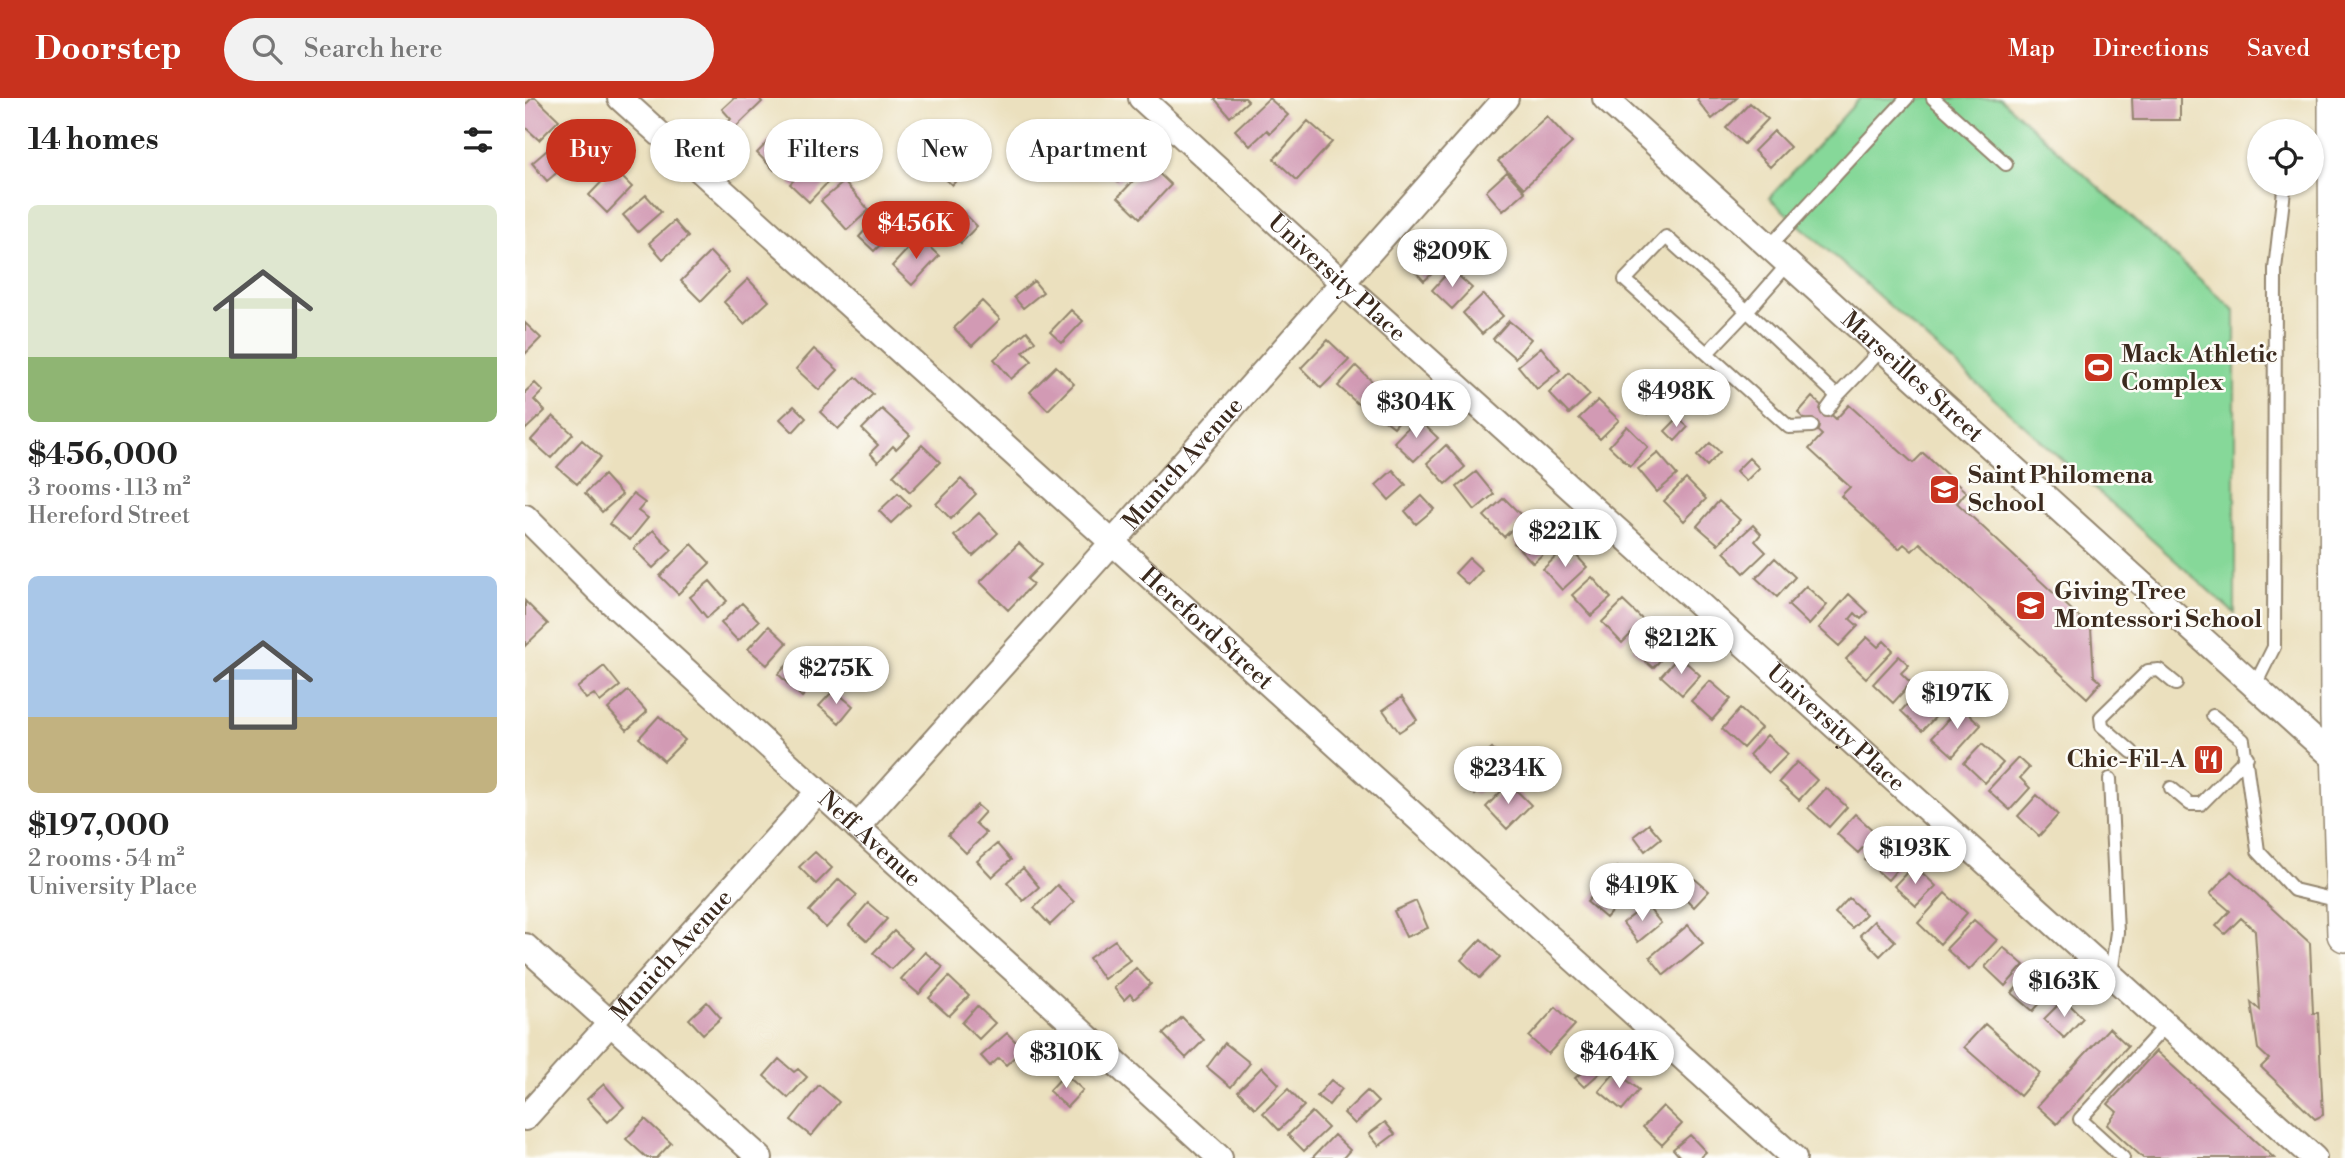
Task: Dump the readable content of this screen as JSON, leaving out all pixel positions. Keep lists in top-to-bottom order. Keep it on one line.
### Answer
{"streets":{"street":["University Place","Marseilles Street","Munich Avenue","Hereford Street","Neff Avenue"]},"crossings":[["University Place","Munich Avenue"],["Munich Avenue","Hereford Street"],["Munich Avenue","Neff Avenue"]],"places":{"sports":["Mack Athletic Complex"],"school or university":["Saint Philomena School","Giving Tree Montessori School"],"restaurant":["Chic-Fil-A"]},"page":{"header":"Doorstep","search":"Search here","nav":["Map","Directions","Saved"],"heading":"14 homes","chip":["Buy","Rent","Filters","New","Apartment"],"list":[{"name":"$456,000","note":"3 rooms · 113 m² · Hereford Street"},{"name":"$197,000","note":"2 rooms · 54 m² · University Place"}],"price":["$456K","$209K","$498K","$304K","$221K","$212K","$275K","$197K","$234K","$193K","$419K","$163K","$310K","$464K"]}}
